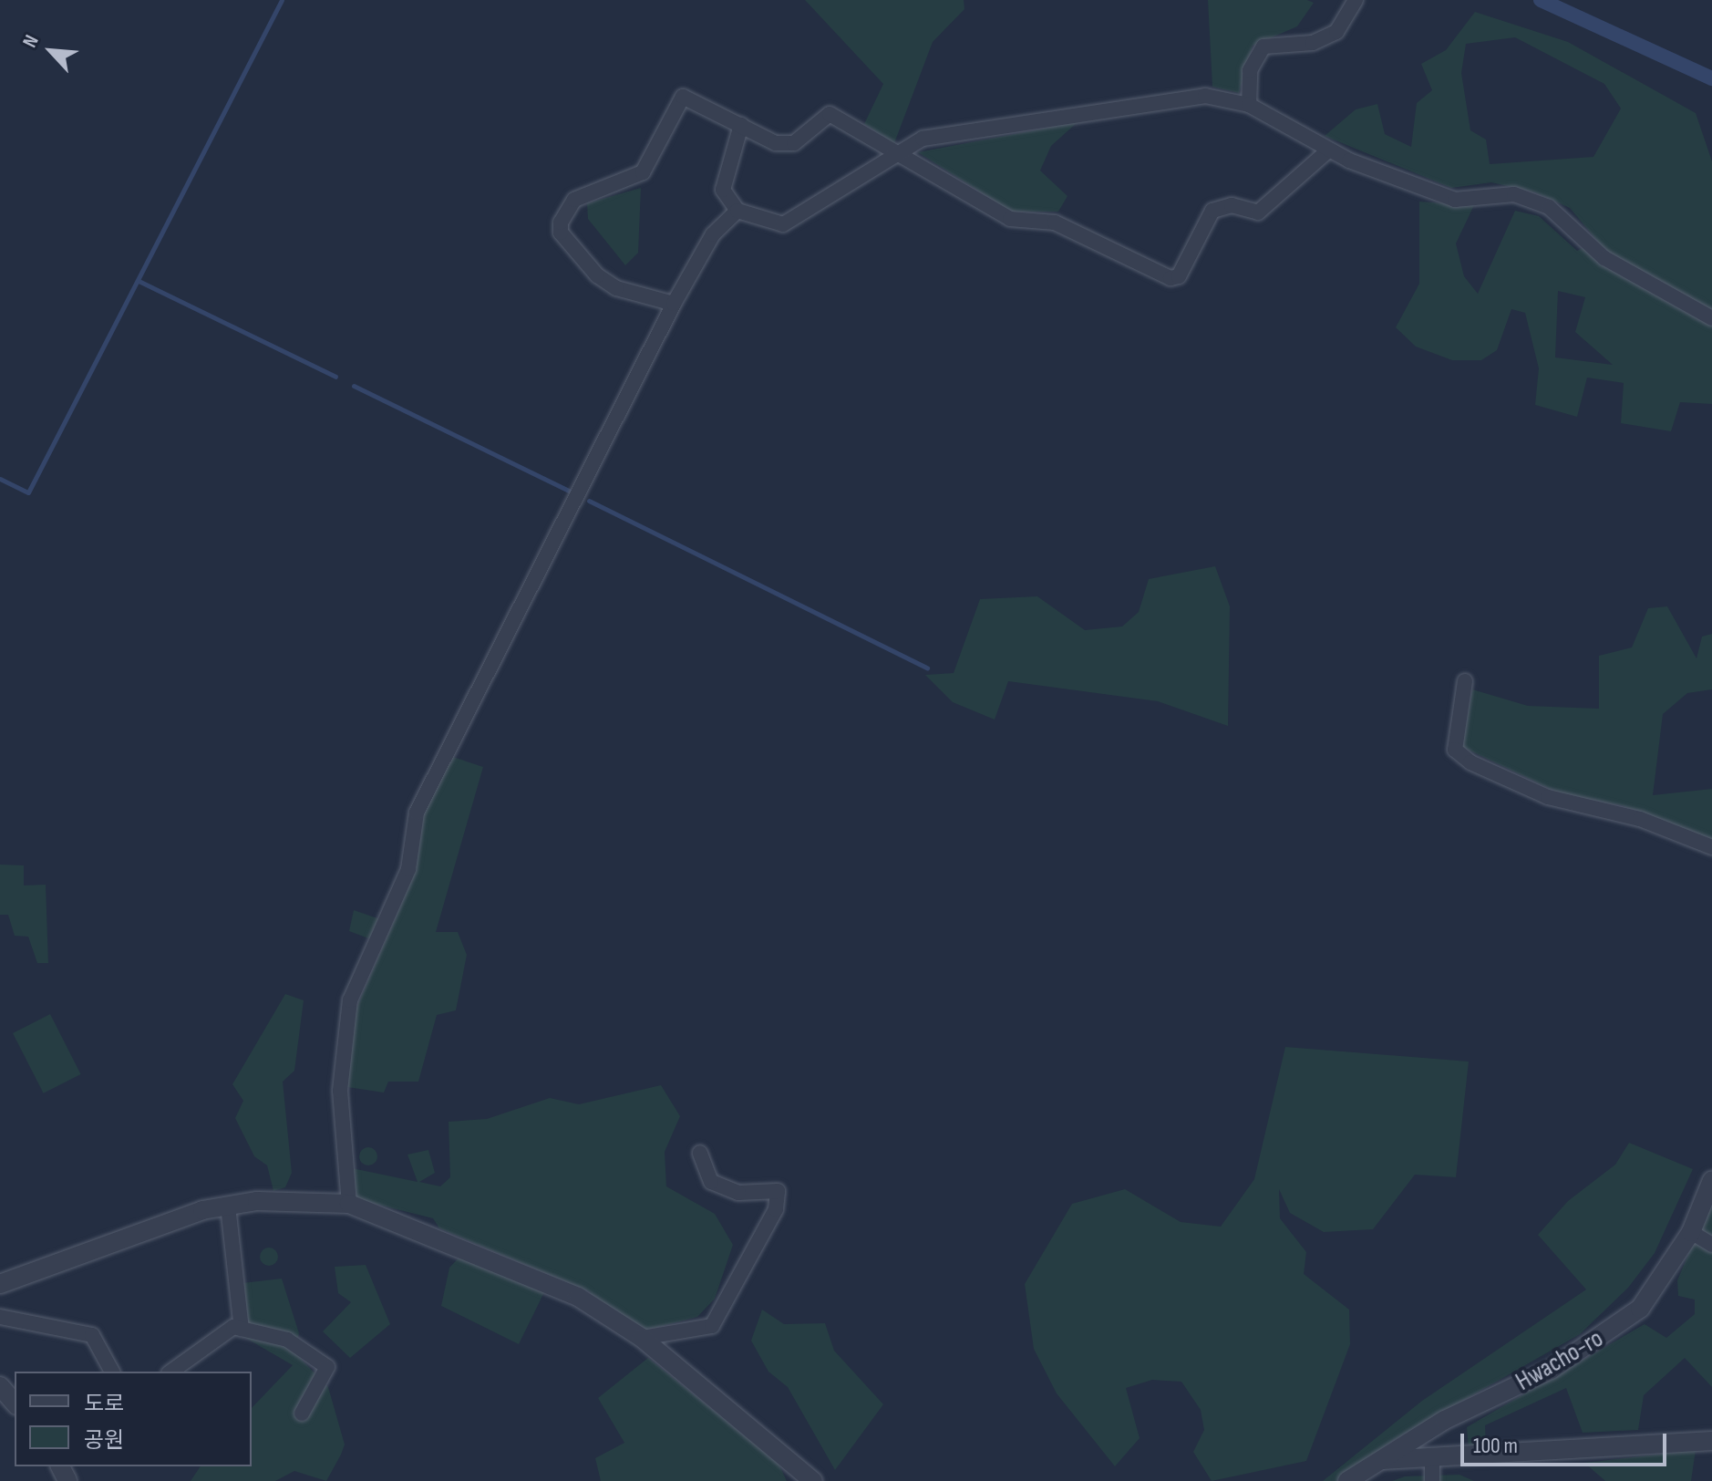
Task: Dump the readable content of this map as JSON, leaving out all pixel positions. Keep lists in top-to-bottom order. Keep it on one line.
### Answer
{"streets":{"street":["Hwacho-ro"]},"legend":["도로","공원"],"scale_bar":"100 m","north":"top left"}
